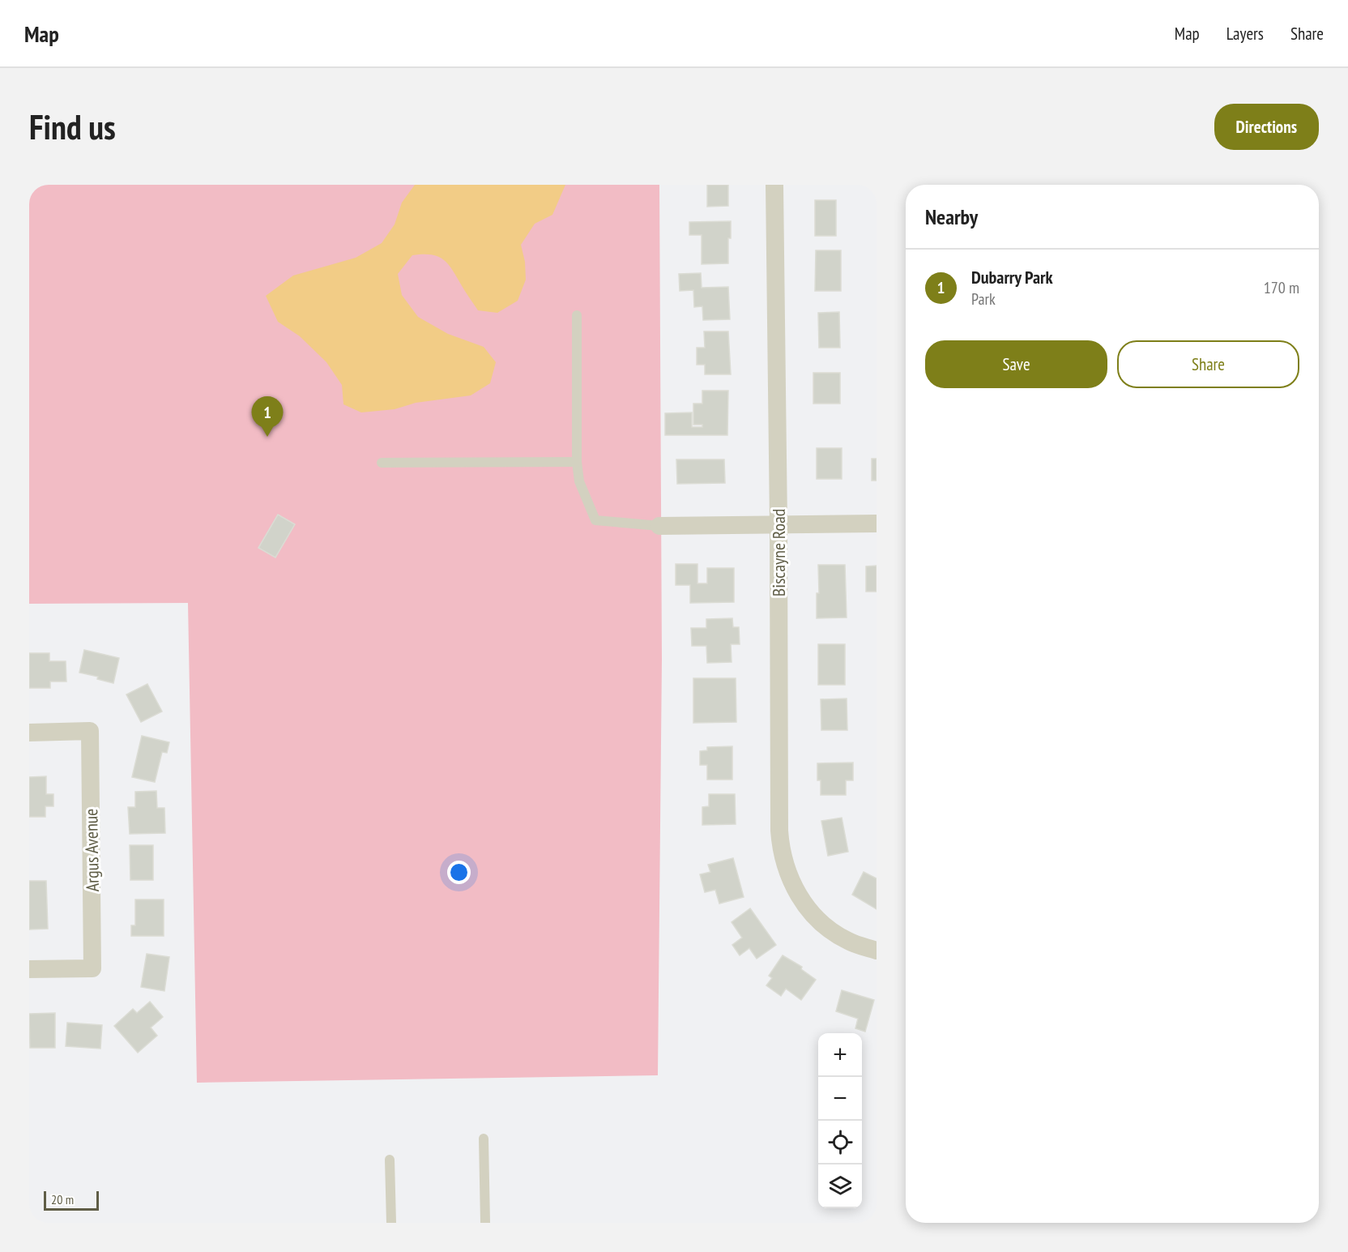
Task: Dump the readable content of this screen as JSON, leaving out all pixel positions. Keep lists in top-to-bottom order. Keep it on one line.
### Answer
{"streets":{"street":["Biscayne Road","Argus Avenue"]},"scale_bar":"20 m","page":{"header":"Map","nav":["Map","Layers","Share"],"buttons":["Directions",["Save","Share"]],"title":"Find us","heading":"Nearby","list":[{"mark":"1","name":"Dubarry Park","note":"Park","value":"170 m"}],"pins":"1","map_buttons":["+","−"],"scale":"20 m"}}
